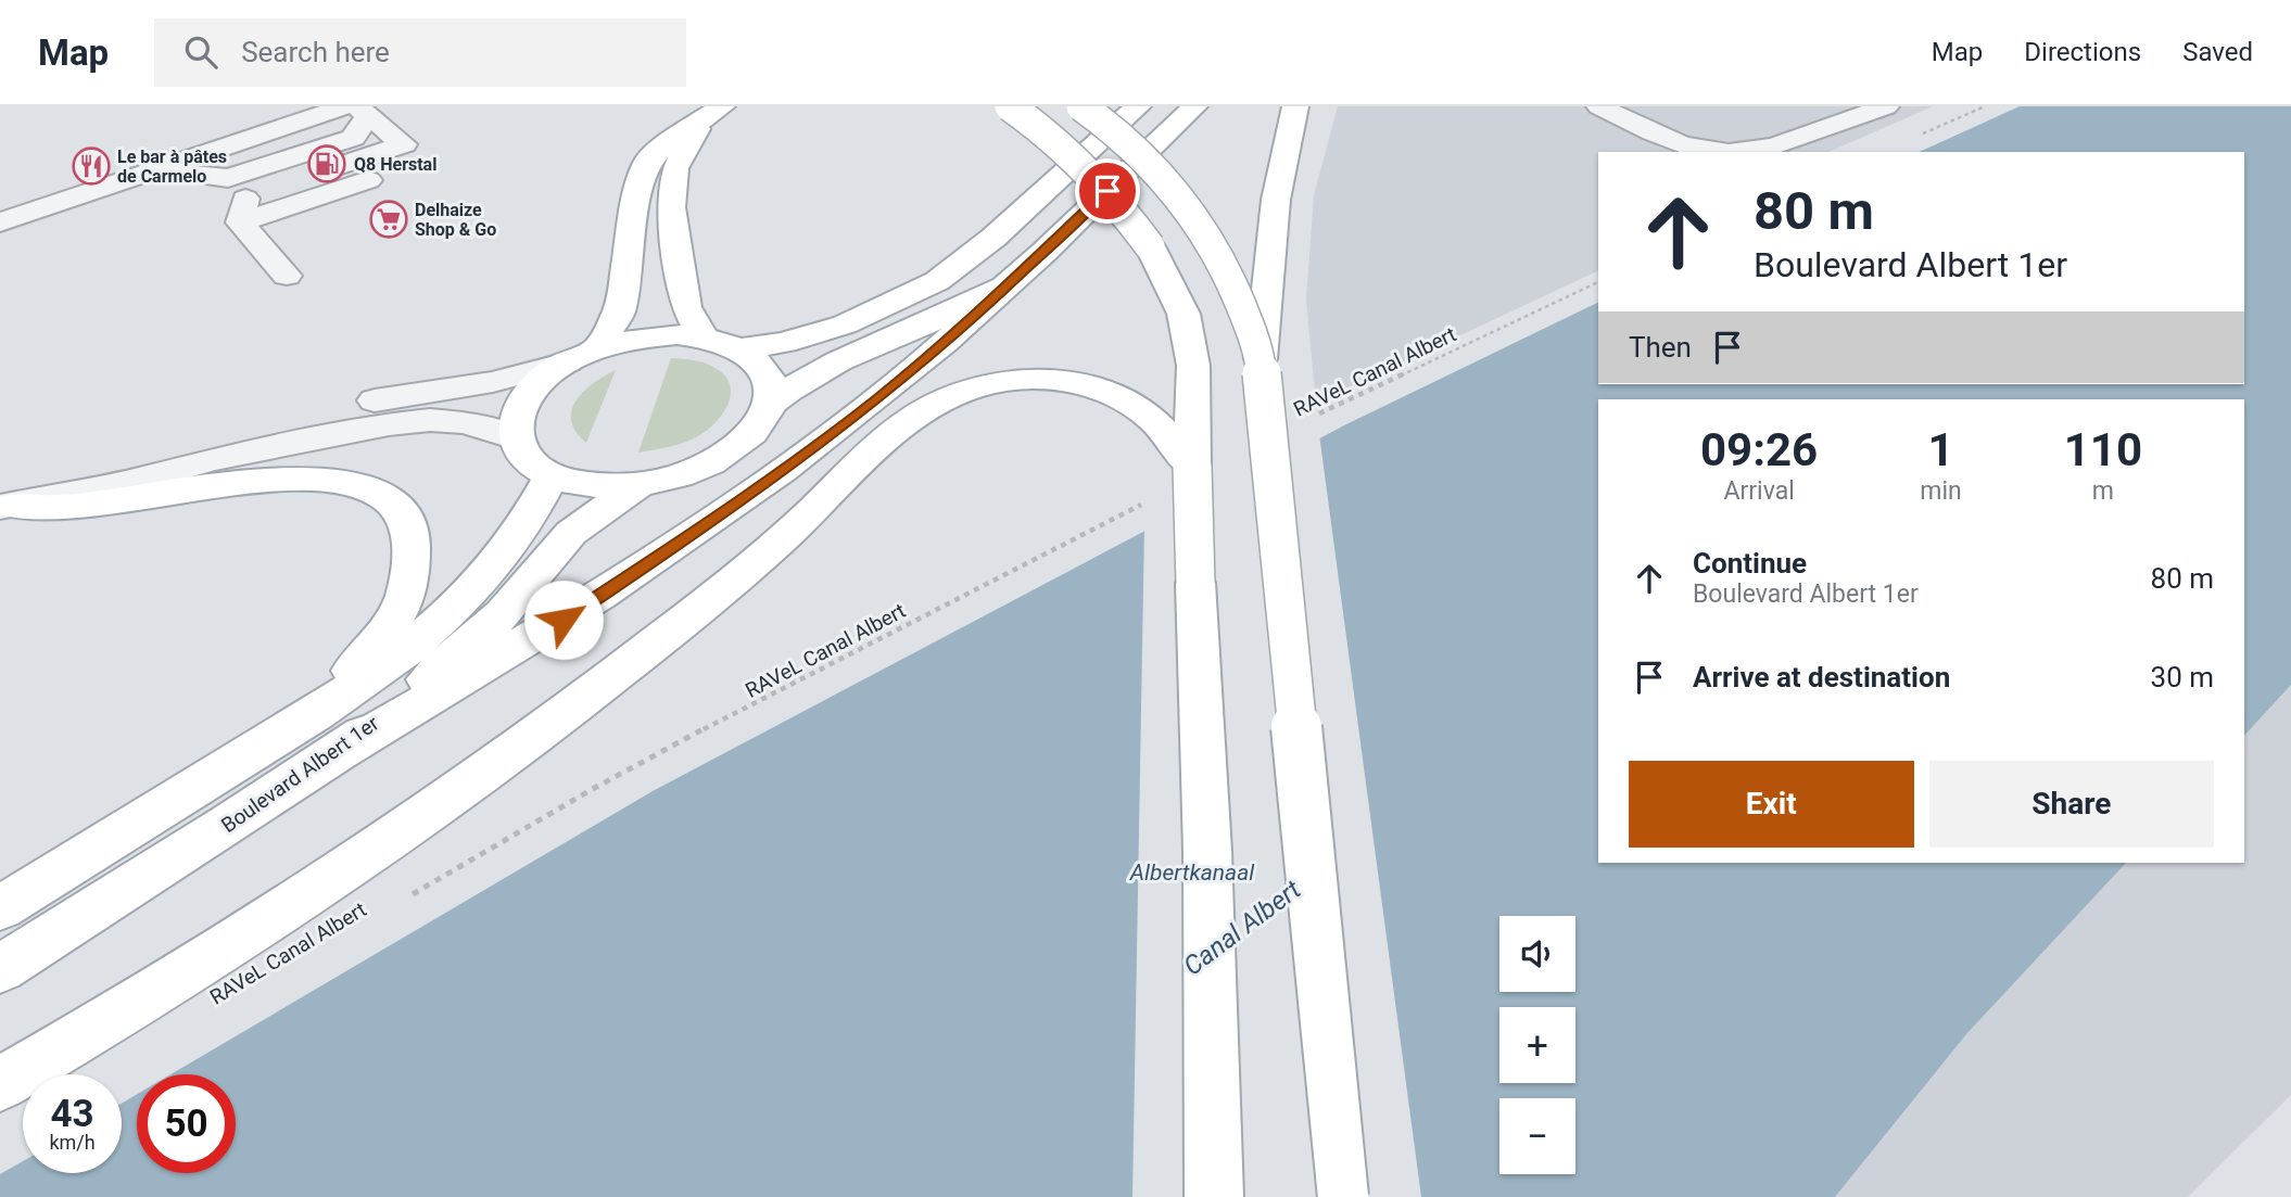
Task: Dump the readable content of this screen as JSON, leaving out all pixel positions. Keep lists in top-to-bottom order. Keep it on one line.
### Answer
{"streets":{"main road":["Boulevard Albert 1er"],"path":["RAVeL Canal Albert"]},"water":["Albertkanaal","Canal Albert"],"places":{"fuel station":["Q8 Herstal"],"restaurant":["Le bar à pâtes de Carmelo"],"supermarket":["Delhaize Shop & Go"]},"page":{"header":"Map","search":"Search here","nav":["Map","Directions","Saved"],"turn":["80 m","Boulevard Albert 1er"],"then":"Then","eta":["09:26","Arrival","1","min","110","m"],"list":[{"name":"Continue","note":"Boulevard Albert 1er","value":"80 m"},{"name":"Arrive at destination","value":"30 m"}],"buttons":["Exit","Share"],"map_buttons":["+","−"],"speed":"43 km/h","limit":"50"}}
